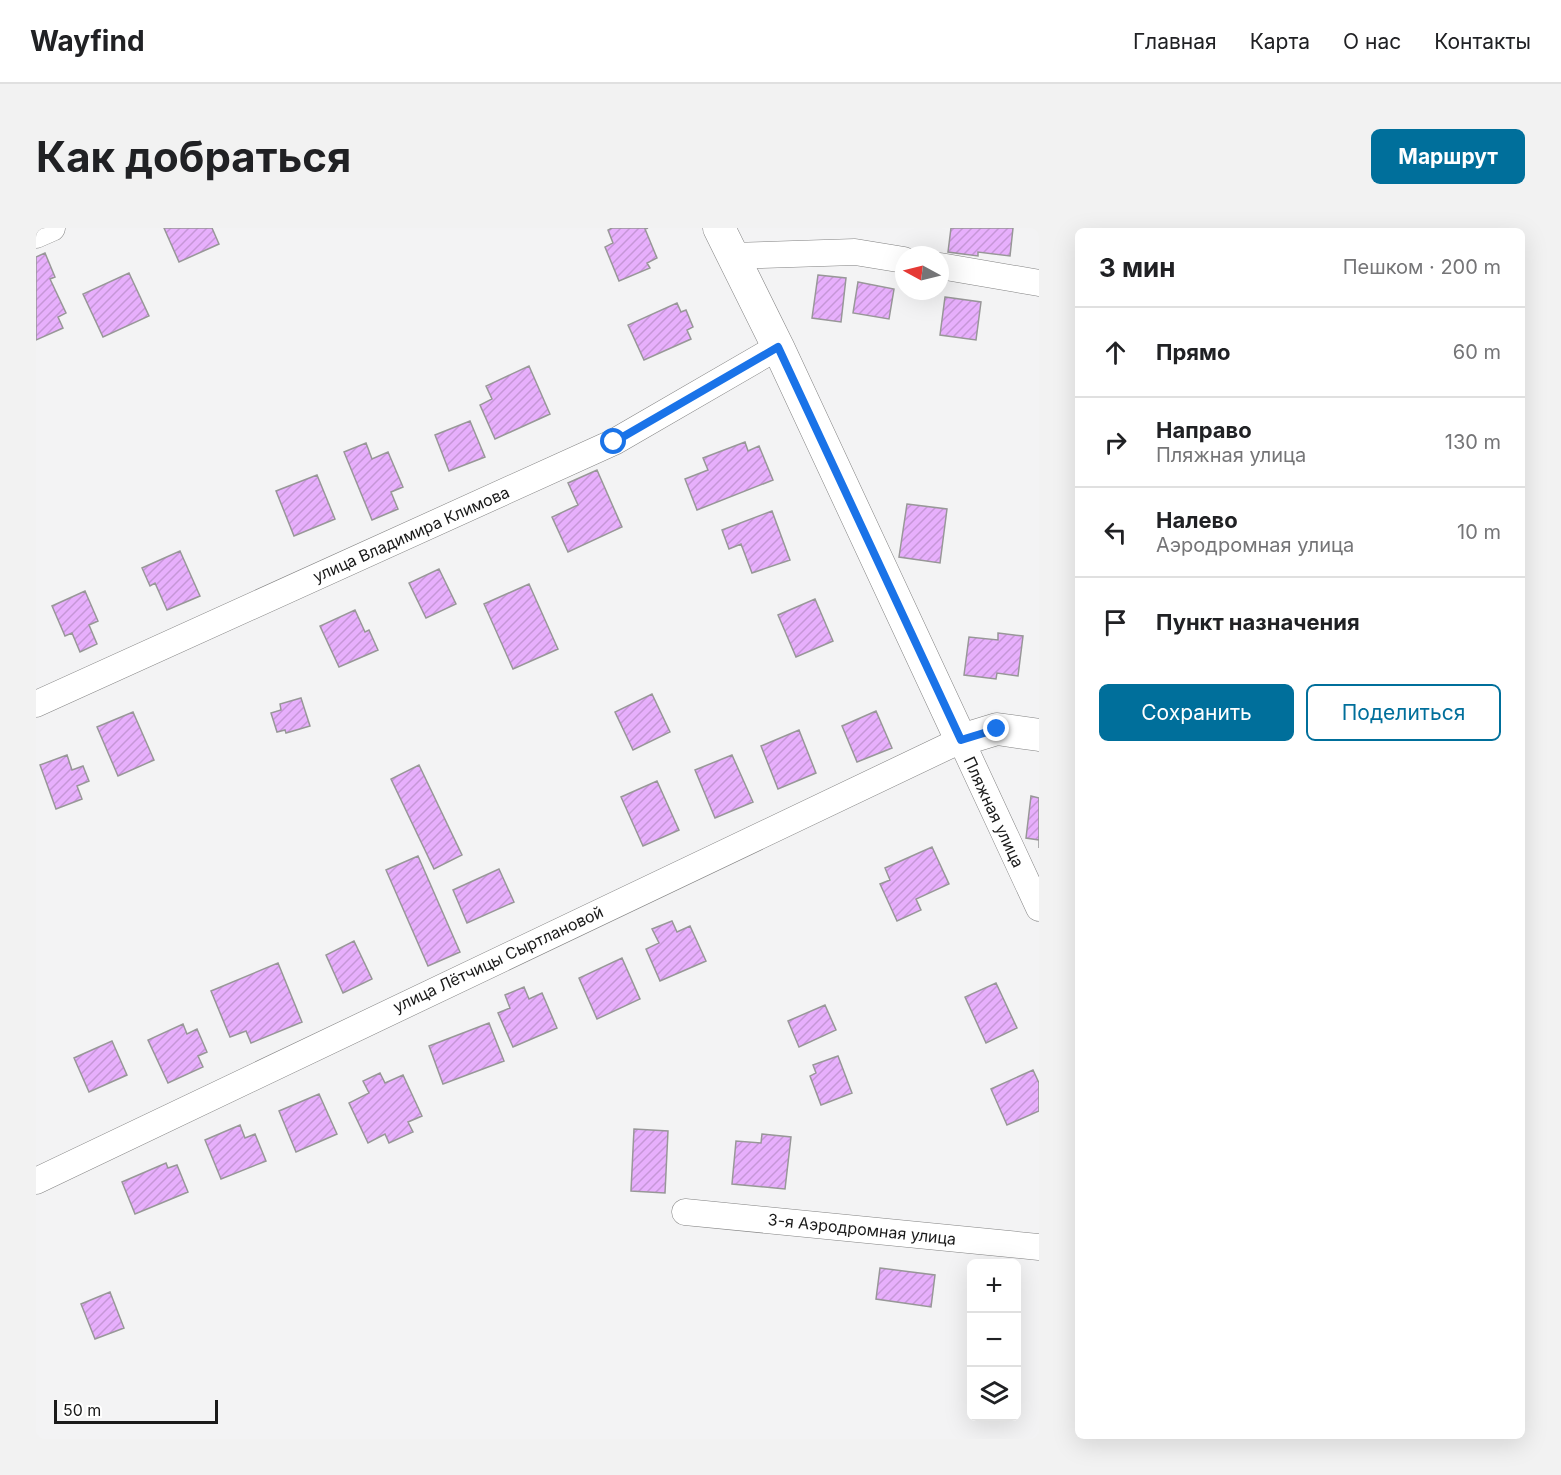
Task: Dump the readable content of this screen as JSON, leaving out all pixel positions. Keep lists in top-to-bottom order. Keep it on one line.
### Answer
{"streets":{"street":["улица Владимира Климова","Пляжная улица","улица Лётчицы Сыртлановой","3-я Аэродромная улица"]},"crossings":[["улица Владимира Климова","Пляжная улица"],["Пляжная улица","улица Лётчицы Сыртлановой"]],"scale_bar":"50 m","north":"left","page":{"header":"Wayfind","nav":["Главная","Карта","О нас","Контакты"],"buttons":["Маршрут",["Сохранить","Поделиться"]],"title":"Как добраться","heading":["3 мин","Пешком · 200 m"],"list":[["Прямо","60 m"],["Направо","Пляжная улица","130 m"],["Налево","Аэродромная улица","10 m"],"Пункт назначения"],"map_buttons":["+","−"],"scale":"50 m"}}
